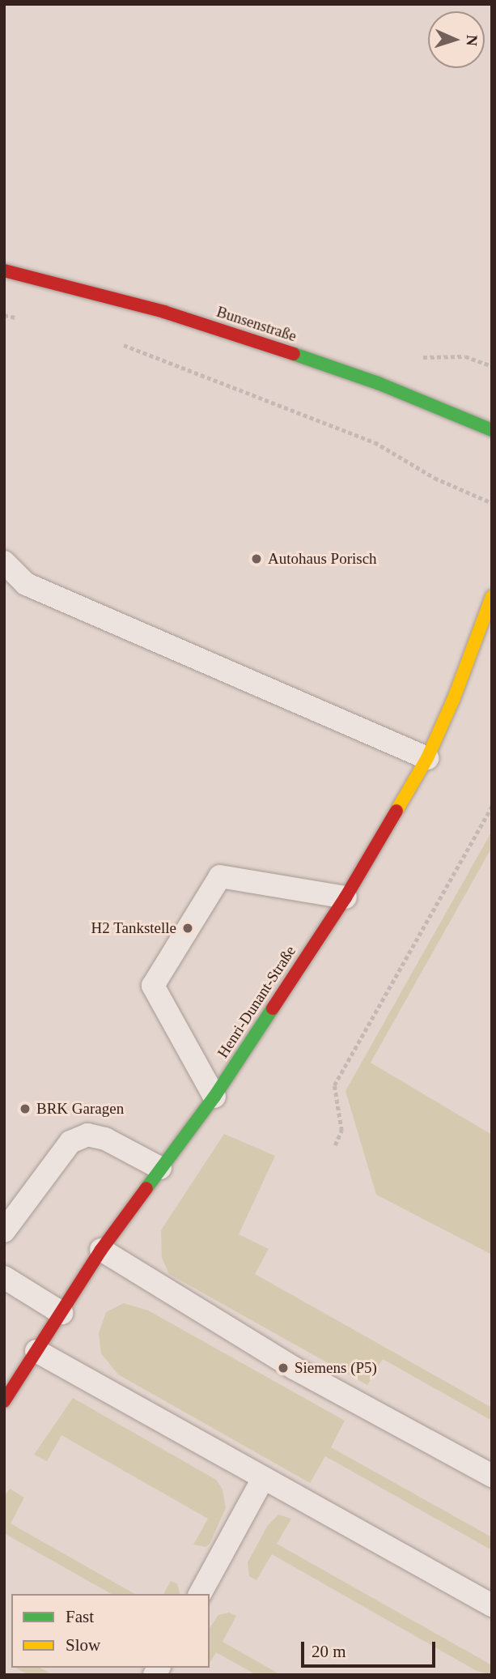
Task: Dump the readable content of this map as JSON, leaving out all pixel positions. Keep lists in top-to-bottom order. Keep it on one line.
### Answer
{"streets":{"street":["Bunsenstraße","Henri-Dunant-Straße"]},"places":["Autohaus Porisch","H2 Tankstelle","BRK Garagen","Siemens (P5)"],"legend":["Fast","Slow"],"scale_bar":"20 m","north":"right"}
